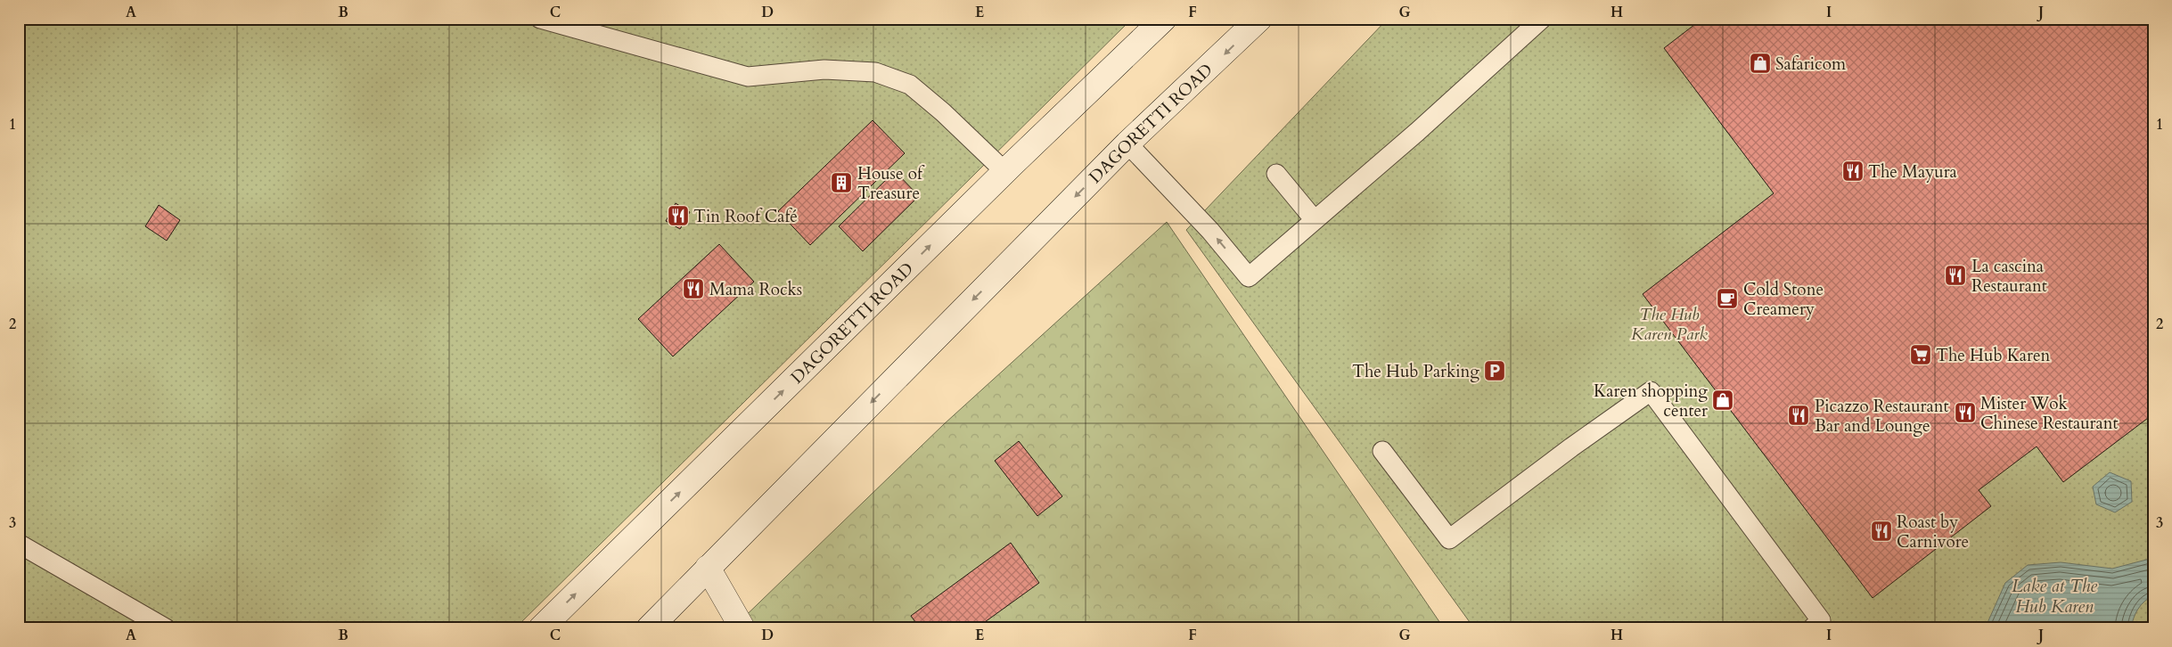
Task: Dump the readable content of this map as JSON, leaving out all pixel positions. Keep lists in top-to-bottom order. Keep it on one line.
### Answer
{"streets":{"main road":["DAGORETTI ROAD"]},"water":["Lake at The Hub Karen"],"parks":["The Hub Karen Park"],"places":{"shop":["Safaricom","Karen shopping center"],"restaurant":["The Mayura","Tin Roof Café","La cascina Restaurant","Mama Rocks","Mister Wok Chinese Restaurant","Picazzo Restaurant Bar and Lounge","Roast by Carnivore"],"building":["House of Treasure"],"cafe":["Cold Stone Creamery"],"supermarket":["The Hub Karen"],"parking":["The Hub Parking"]},"grid":{"columns":["A","B","C","D","E","F","G","H","I","J"],"rows":["1","2","3"]}}
